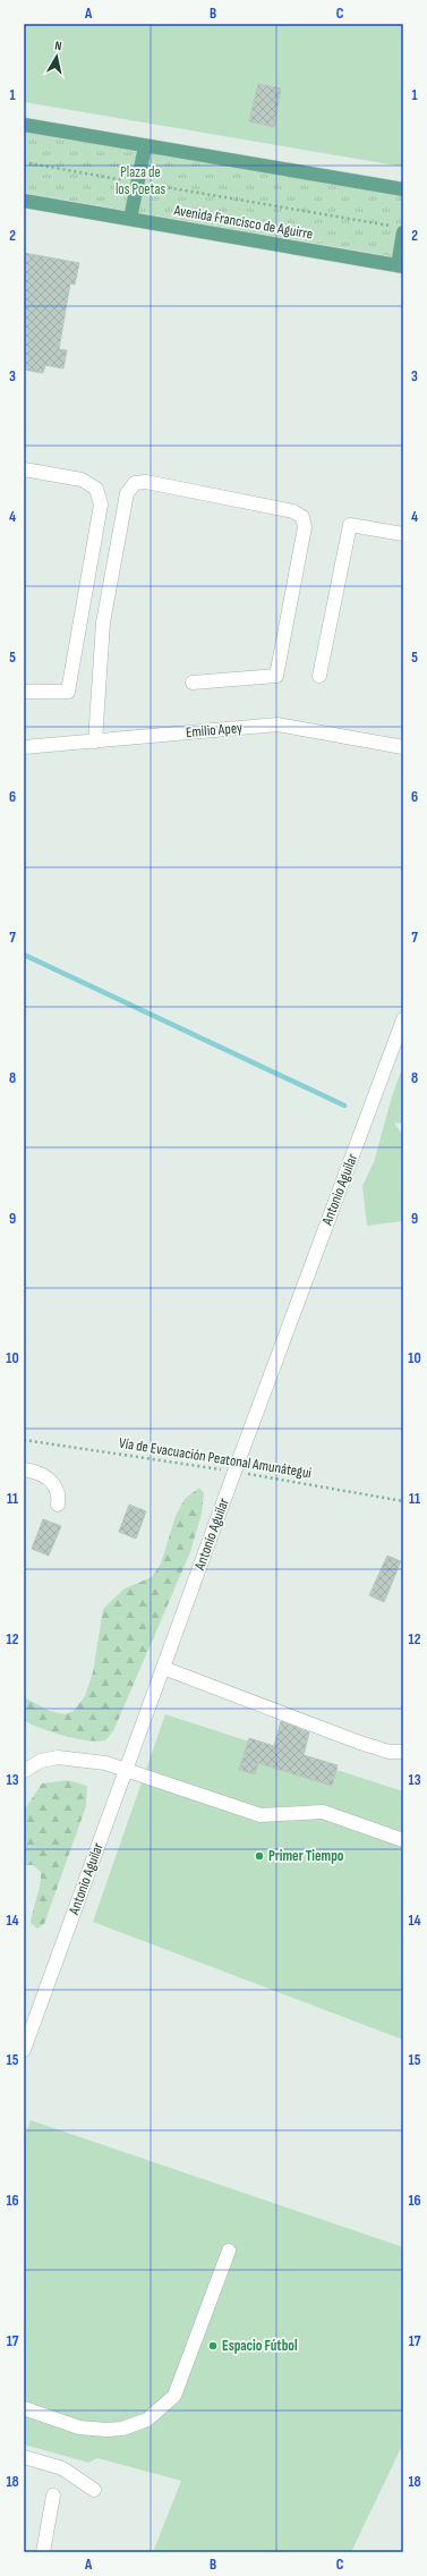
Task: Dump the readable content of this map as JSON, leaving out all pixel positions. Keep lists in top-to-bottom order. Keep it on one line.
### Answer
{"streets":{"main road":["Avenida Francisco de Aguirre"],"street":["Emilio Apey","Antonio Aguilar"],"path":["Vía de Evacuación Peatonal Amunátegui"]},"crossings":[["Antonio Aguilar","Vía de Evacuación Peatonal Amunátegui"]],"parks":["Plaza de los Poetas"],"places":["Primer Tiempo","Espacio Fútbol"],"north":"top","grid":{"columns":["A","B","C"],"rows":["1","2","3","4","5","6","7","8","9","10","11","12","13","14","15","16","17","18"]}}
